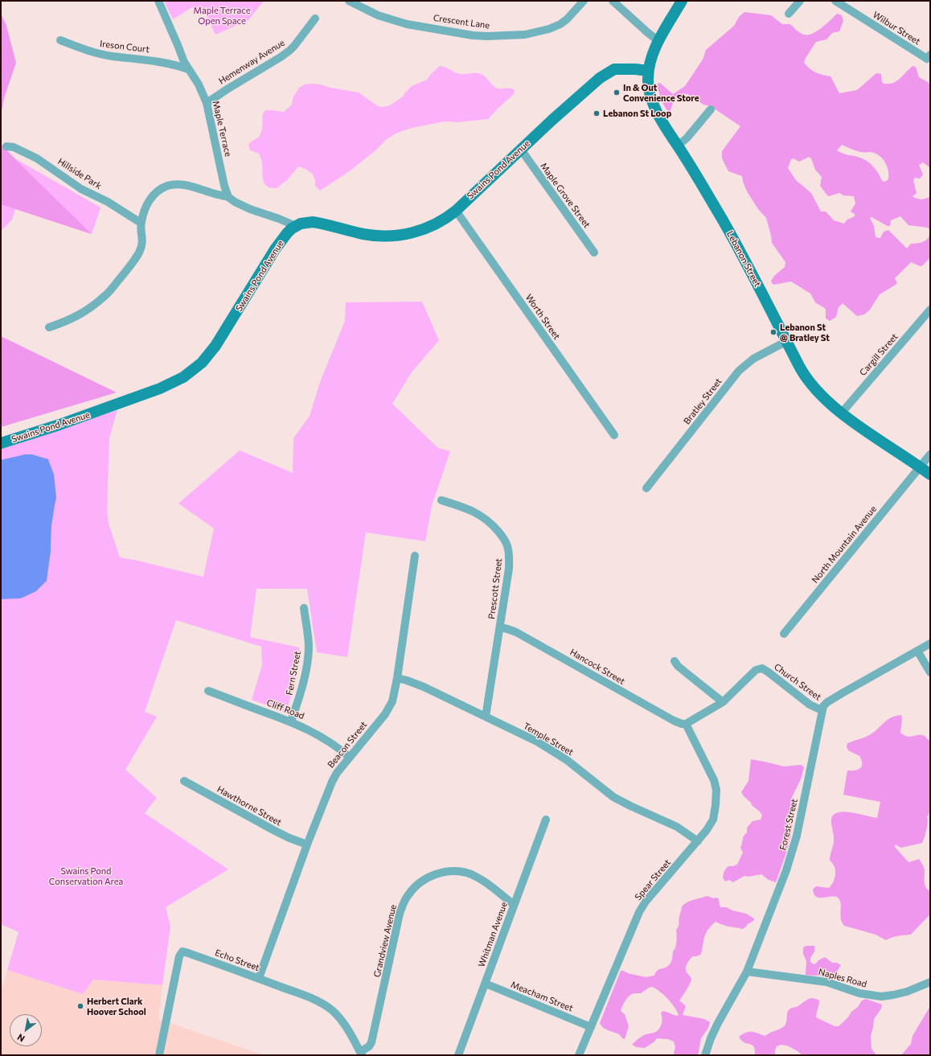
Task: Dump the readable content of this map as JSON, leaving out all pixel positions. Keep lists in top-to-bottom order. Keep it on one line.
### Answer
{"streets":{"street":["Crescent Lane","Wilbur Street","Ireson Court","Hemenway Avenue","Maple Terrace","Swains Pond Avenue","Hillside Park","Maple Grove Street","Lebanon Street","Worth Street","Cargill Street","Bratley Street","North Mountain Avenue","Prescott Street","Hancock Street","Fern Street","Church Street","Cliff Road","Temple Street","Beacon Street","Hawthorne Street","Forest Street","Spear Street","Whitman Avenue","Grandview Avenue","Echo Street","Naples Road","Meacham Street"]},"crossings":[["Ireson Court","Maple Terrace"],["Hemenway Avenue","Maple Terrace"],["Swains Pond Avenue","Maple Grove Street"],["Swains Pond Avenue","Lebanon Street"],["Swains Pond Avenue","Worth Street"],["Lebanon Street","Cargill Street"],["Lebanon Street","Bratley Street"],["Lebanon Street","North Mountain Avenue"],["Prescott Street","Hancock Street"],["Prescott Street","Temple Street"],["Hancock Street","Church Street"],["Hancock Street","Spear Street"],["Fern Street","Cliff Road"],["Church Street","Forest Street"],["Church Street","Spear Street"],["Cliff Road","Beacon Street"],["Temple Street","Beacon Street"],["Temple Street","Spear Street"],["Beacon Street","Hawthorne Street"],["Beacon Street","Echo Street"],["Forest Street","Naples Road"],["Spear Street","Meacham Street"],["Whitman Avenue","Grandview Avenue"],["Whitman Avenue","Meacham Street"],["Grandview Avenue","Echo Street"]],"parks":["Maple Terrace Open Space","Swains Pond Conservation Area"],"places":["In & Out Convenience Store","Lebanon St Loop","Lebanon St @ Bratley St","Herbert Clark Hoover School"],"north":"bottom left"}
